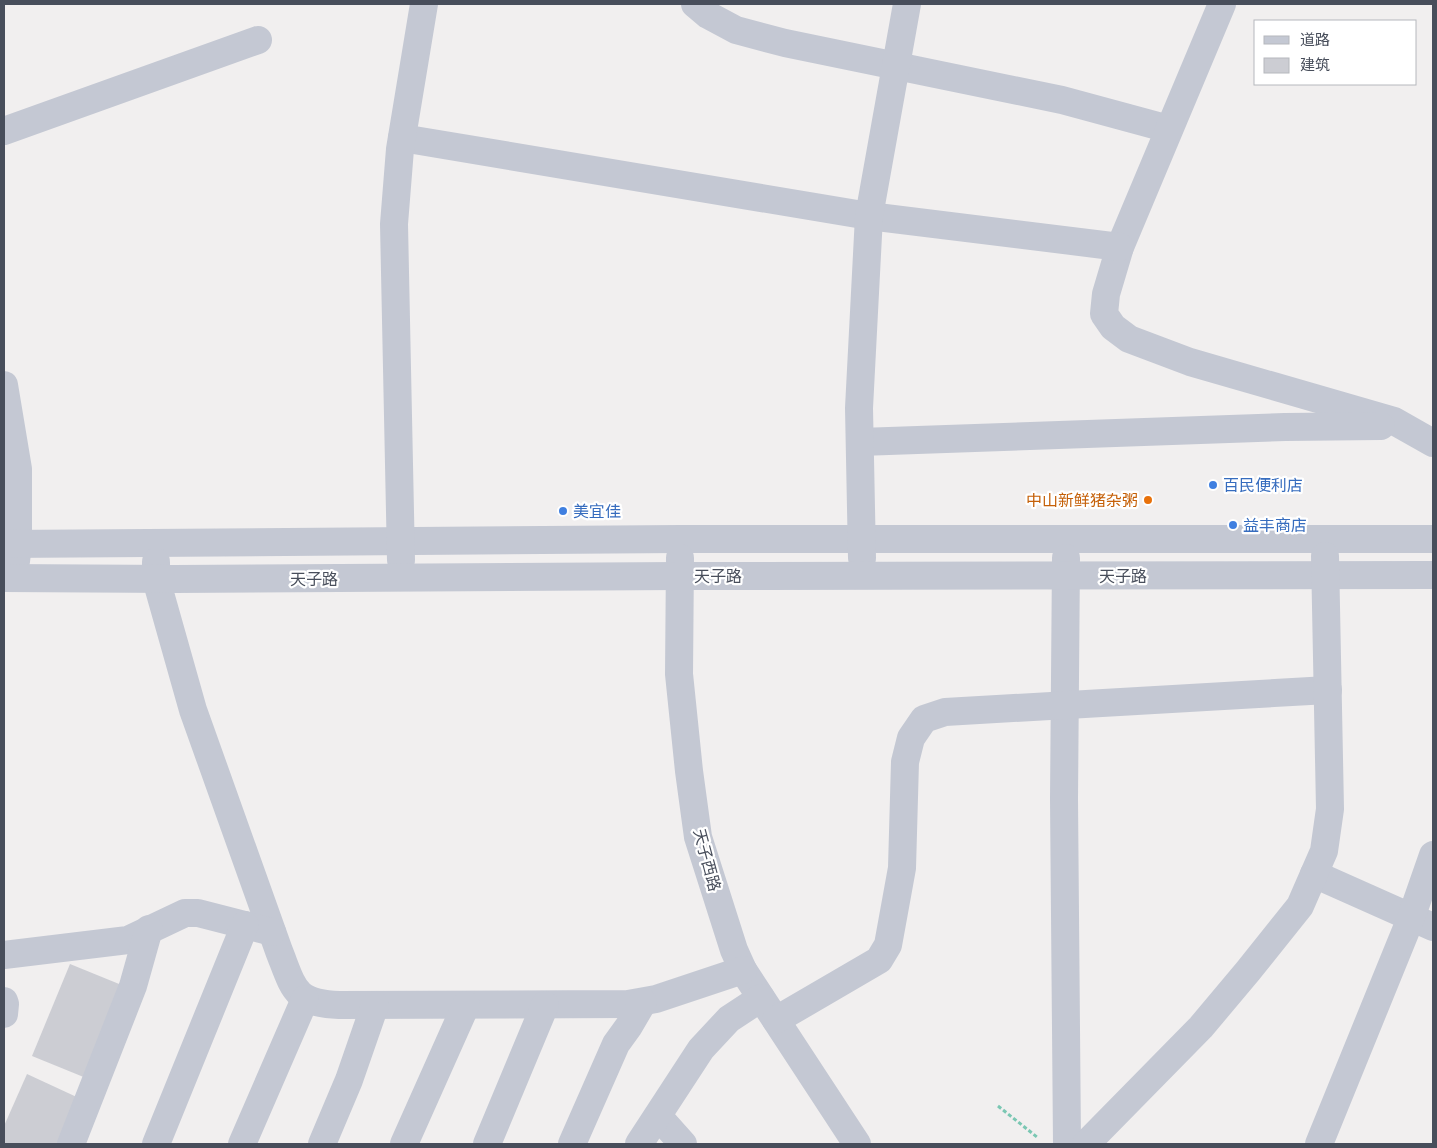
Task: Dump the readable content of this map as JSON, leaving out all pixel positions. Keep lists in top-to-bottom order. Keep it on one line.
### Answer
{"streets":{"street":["天子路","天子西路"]},"crossings":[["天子路","天子西路"]],"places":["百民便利店","中山新鲜猪杂粥","美宜佳","益丰商店"],"legend":["道路","建筑"]}
